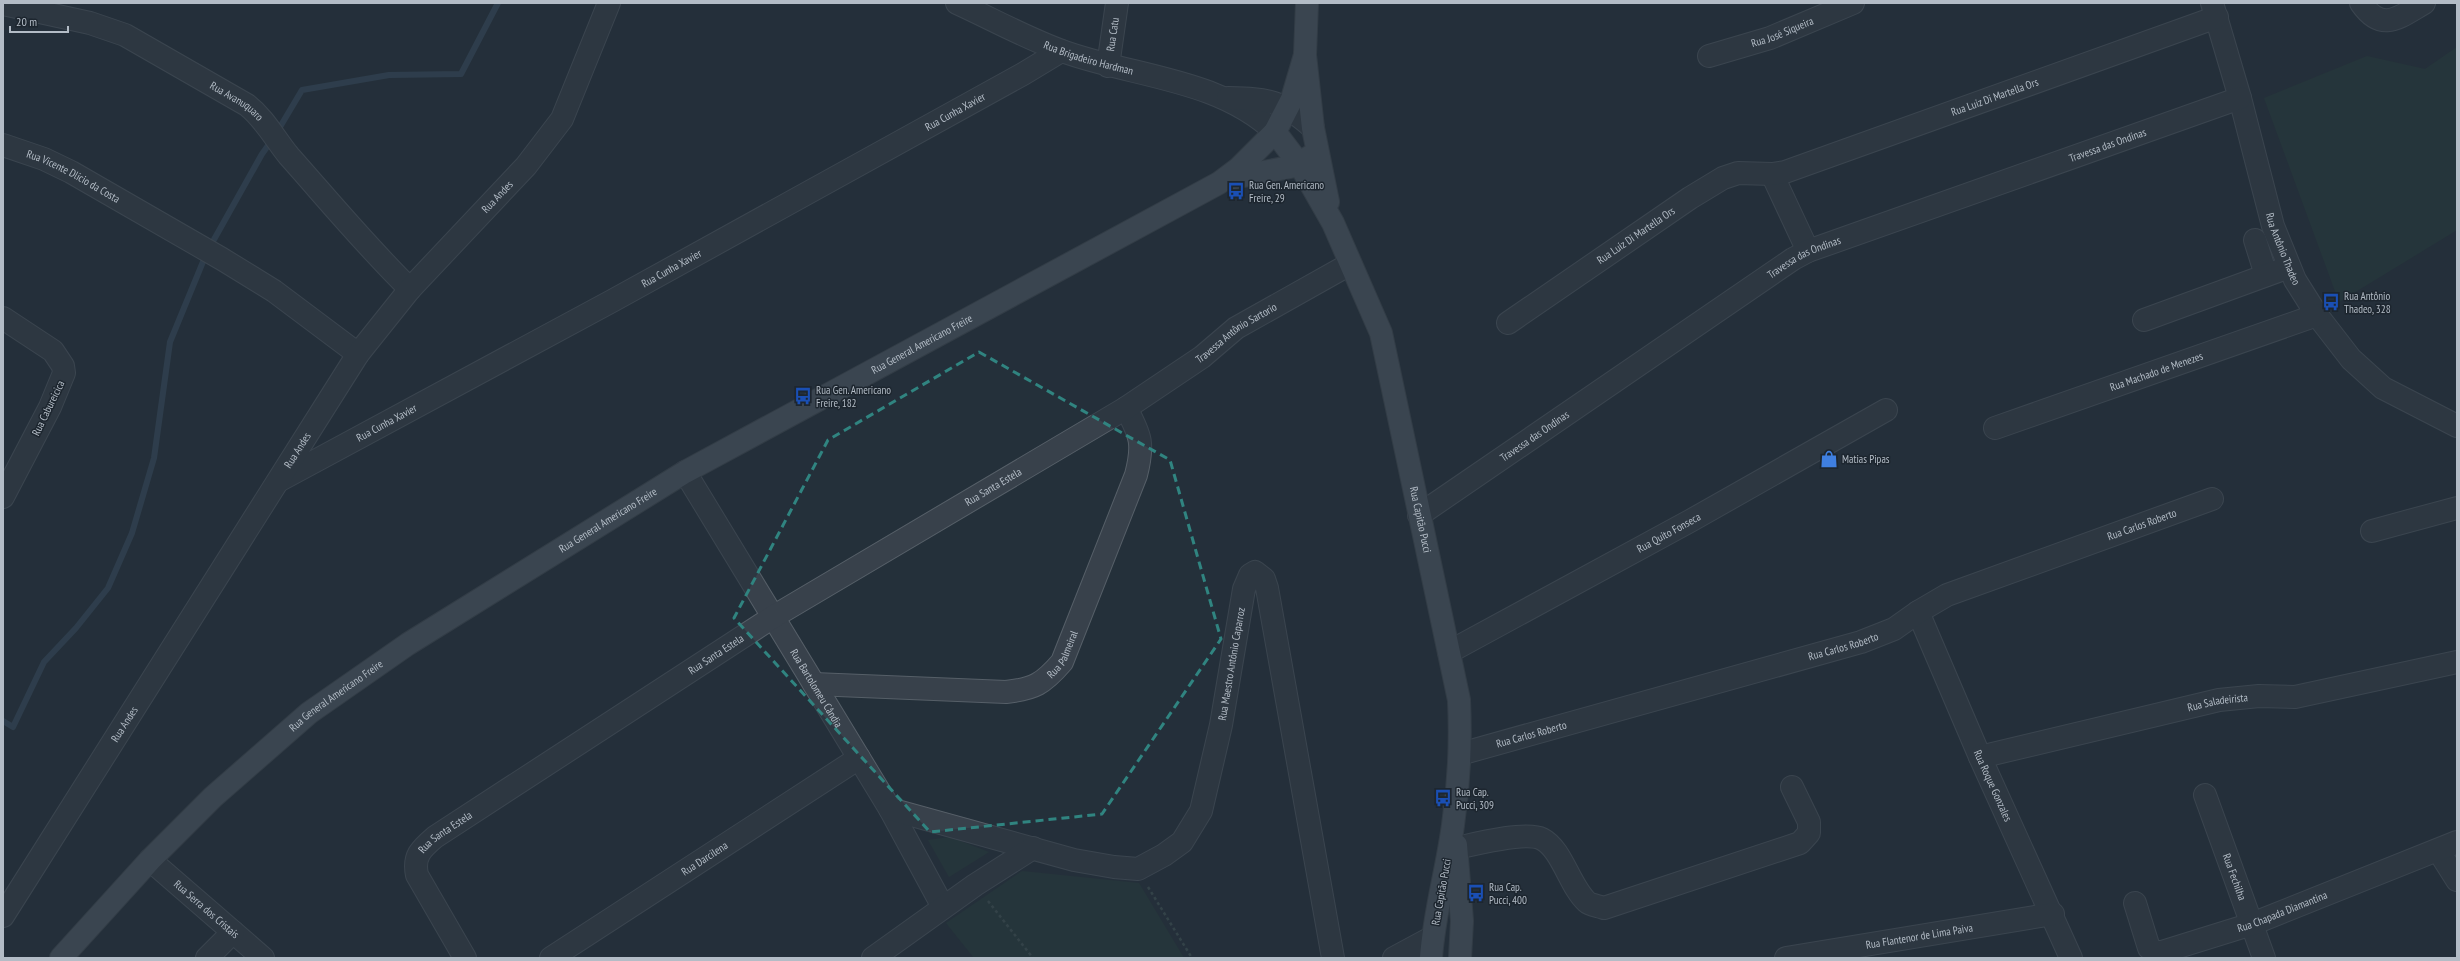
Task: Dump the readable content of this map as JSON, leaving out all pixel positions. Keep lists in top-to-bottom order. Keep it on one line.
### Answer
{"streets":{"main road":["Rua General Americano Freire","Rua Capitão Pucci"],"street":["Rua José Siqueira","Rua Catu","Rua Brigadeiro Hardman","Rua Luiz Di Martella Ors","Rua Avanuquaro","Rua Cunha Xavier","Travessa das Ondinas","Rua Vicente Dlicio da Costa","Rua Andes","Rua Antônio Thadeo","Travessa Antônio Sartorio","Rua Machado de Menezes","Rua Cabureicica","Rua Santa Estela","Rua Carlos Roberto","Rua Quito Fonseca","Rua Palmeiral","Rua Maestro Antônio Caparroz","Rua Bartolomeu Cândia","Rua Saladeirista","Rua Roque Gonzales","Rua Darcilena","Rua Fechilha","Rua Serra dos Cristais","Rua Chapada Diamantina","Rua Flantenor de Lima Paiva"]},"crossings":[["Rua Catu","Rua Brigadeiro Hardman"],["Rua Brigadeiro Hardman","Rua Cunha Xavier"],["Rua Brigadeiro Hardman","Rua General Americano Freire"],["Rua Brigadeiro Hardman","Rua Capitão Pucci"],["Rua Luiz Di Martella Ors","Rua Antônio Thadeo"],["Rua Avanuquaro","Rua Andes"],["Rua Cunha Xavier","Rua Andes"],["Travessa das Ondinas","Rua Antônio Thadeo"],["Travessa das Ondinas","Rua Capitão Pucci"],["Rua Vicente Dlicio da Costa","Rua Andes"],["Rua Antônio Thadeo","Rua Machado de Menezes"],["Travessa Antônio Sartorio","Rua Santa Estela"],["Travessa Antônio Sartorio","Rua Capitão Pucci"],["Travessa Antônio Sartorio","Rua Palmeiral"],["Rua General Americano Freire","Rua Capitão Pucci"],["Rua General Americano Freire","Rua Bartolomeu Cândia"],["Rua General Americano Freire","Rua Serra dos Cristais"],["Rua Santa Estela","Rua Palmeiral"],["Rua Santa Estela","Rua Bartolomeu Cândia"],["Rua Capitão Pucci","Rua Carlos Roberto"],["Rua Capitão Pucci","Rua Quito Fonseca"],["Rua Carlos Roberto","Rua Roque Gonzales"],["Rua Palmeiral","Rua Bartolomeu Cândia"],["Rua Bartolomeu Cândia","Rua Darcilena"],["Rua Saladeirista","Rua Roque Gonzales"],["Rua Roque Gonzales","Rua Flantenor de Lima Paiva"],["Rua Fechilha","Rua Chapada Diamantina"]],"places":{"bus stop":["Rua Gen. Americano Freire, 29","Rua Antônio Thadeo, 328","Rua Gen. Americano Freire, 182","Rua Cap. Pucci, 309","Rua Cap. Pucci, 400"],"shop":["Matias Pipas"]},"scale_bar":"20 m"}
